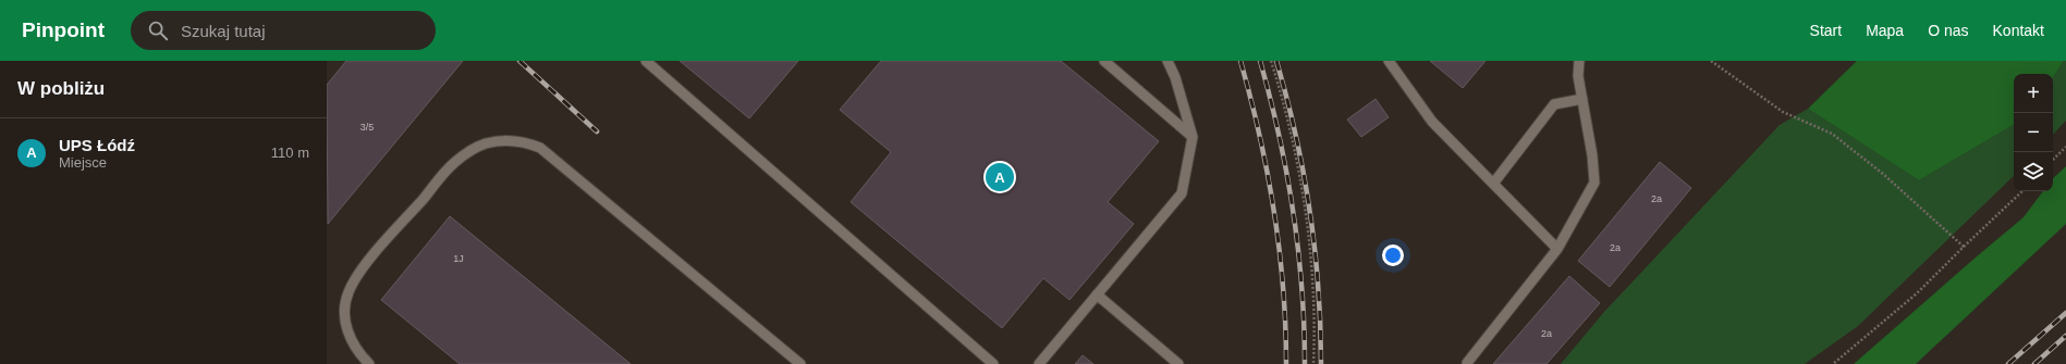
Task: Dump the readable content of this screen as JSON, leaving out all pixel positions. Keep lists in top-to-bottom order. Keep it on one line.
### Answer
{"house_numbers":["3/5","2a","2a","1J","2a"],"page":{"header":"Pinpoint","search":"Szukaj tutaj","nav":["Start","Mapa","O nas","Kontakt"],"heading":"W pobliżu","map_buttons":["+","−"],"list":[{"mark":"A","name":"UPS Łódź","note":"Miejsce","value":"110 m"}],"pins":"A"}}
